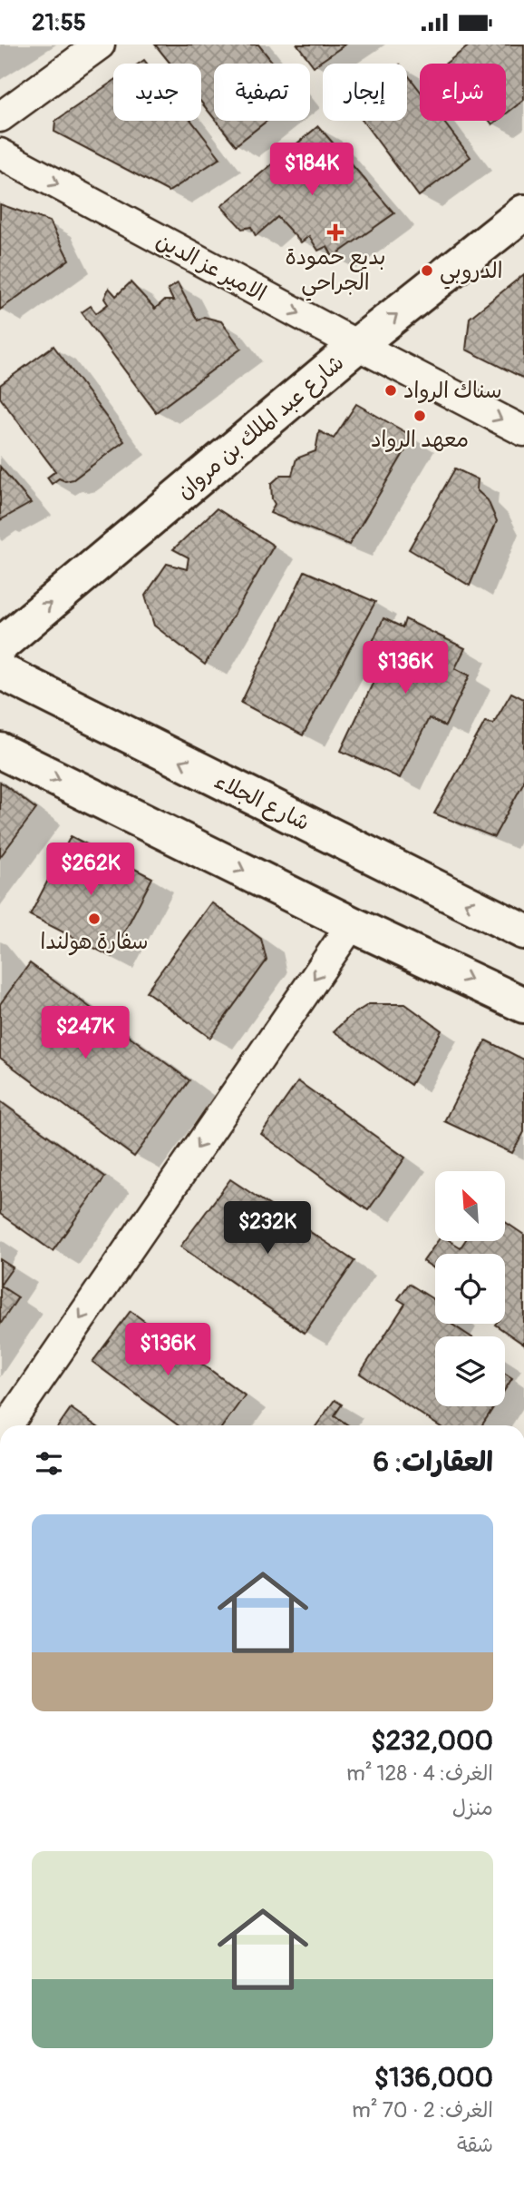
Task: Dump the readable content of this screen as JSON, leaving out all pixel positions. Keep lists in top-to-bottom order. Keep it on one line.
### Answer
{"streets":{"main road":["شارع عبد الملك بن مروان","شارع الجلاء"],"street":["الامير عز الدين"]},"crossings":[["الامير عز الدين","شارع عبد الملك بن مروان"]],"one_way":["الامير عز الدين","شارع عبد الملك بن مروان"],"places":{"health":["بديع حمودة الجراحي"],"other":["الدروبي","سناك الرواد","معهد الرواد","سفارة هولندا"]},"north":"top left","page":{"status":"21:55","chip":["شراء","إيجار","تصفية","جديد"],"price":["$184K","$136K","$262K","$247K","$232K","$136K"],"heading":"العقارات: 6","list":[{"name":"$232,000","note":"الغرف: 4 · 128 m² · منزل"},{"name":"$136,000","note":"الغرف: 2 · 70 m² · شقة"}]}}
